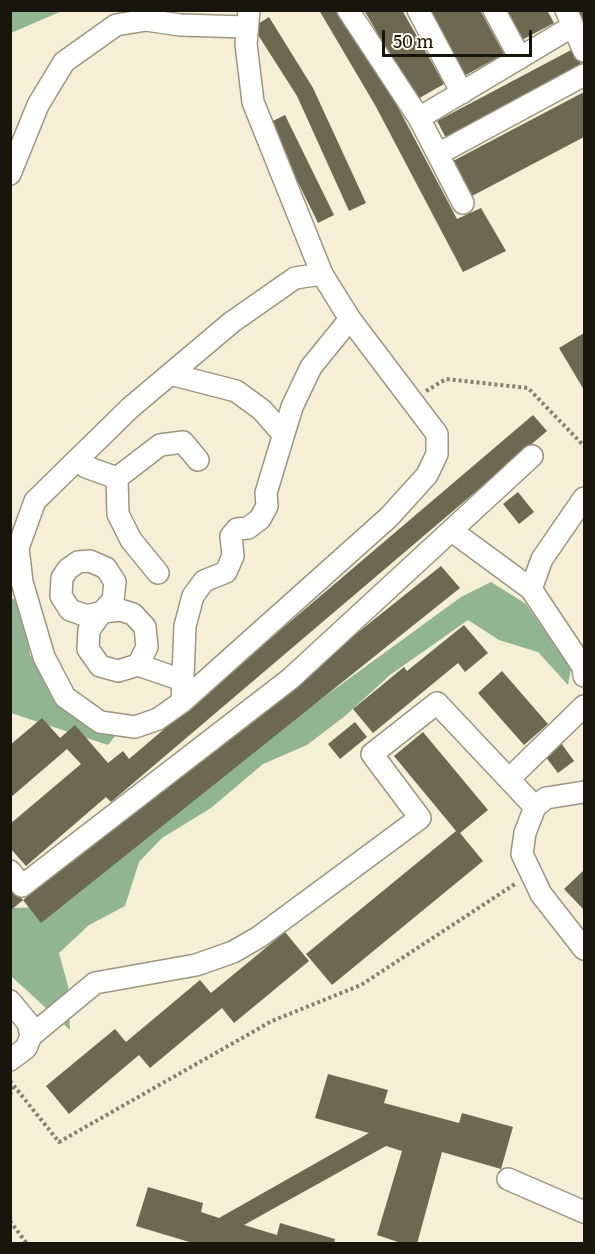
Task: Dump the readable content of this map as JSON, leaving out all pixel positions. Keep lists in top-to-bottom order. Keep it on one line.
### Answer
{"scale_bar":"50 m"}
